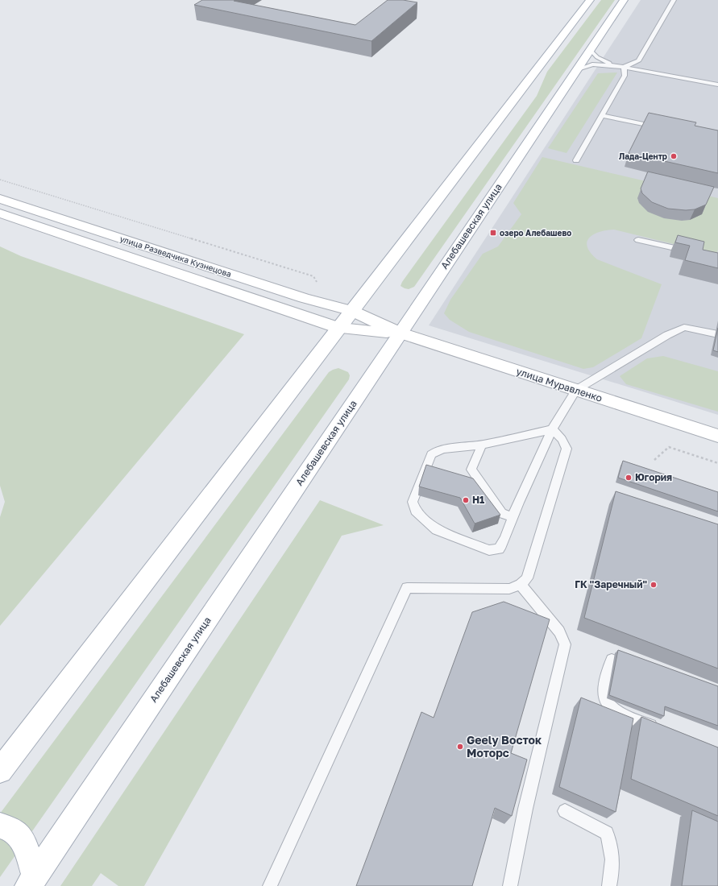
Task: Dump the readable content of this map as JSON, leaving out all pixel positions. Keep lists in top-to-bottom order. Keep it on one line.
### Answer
{"streets":{"main road":["Алебашевская улица","улица Разведчика Кузнецова","улица Муравленко"]},"crossings":[["Алебашевская улица","улица Разведчика Кузнецова"],["Алебашевская улица","улица Муравленко"],["улица Разведчика Кузнецова","улица Муравленко"]],"places":{"other":["Лада-Центр","Югория","Н1","ГК \"Заречный\"","Geely Восток Моторс"],"transit":["озеро Алебашево"]}}
